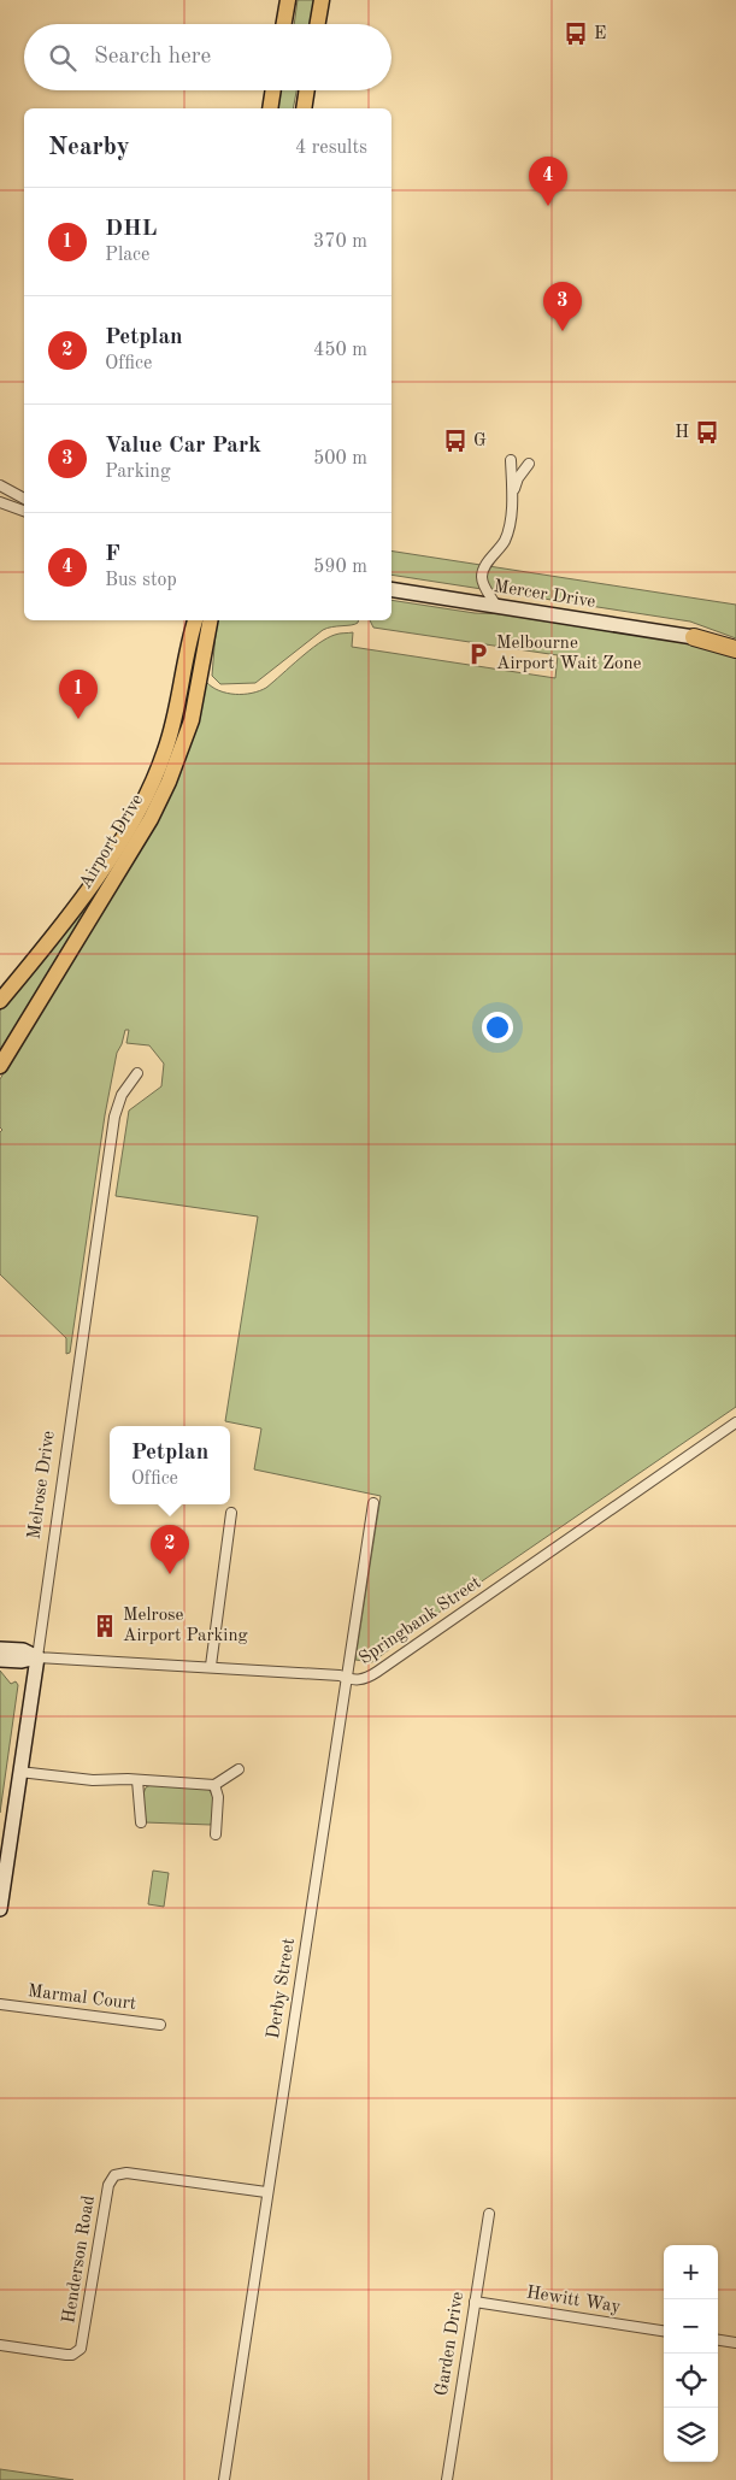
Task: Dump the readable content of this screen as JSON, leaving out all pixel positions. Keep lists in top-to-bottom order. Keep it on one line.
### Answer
{"streets":{"main road":["Airport Drive"],"street":["Mercer Drive","Melrose Drive","Springbank Street","Derby Street","Marmal Court","Henderson Road","Hewitt Way","Garden Drive"]},"crossings":[["Melrose Drive","Springbank Street"],["Springbank Street","Derby Street"],["Derby Street","Henderson Road"],["Hewitt Way","Garden Drive"]],"places":{"bus stop":["E","H","G"],"parking":["Melbourne Airport Wait Zone"],"building":["Melrose Airport Parking"]},"page":{"search":"Search here","heading":["Nearby","4 results"],"pins":["4","3","1","2"],"list":[{"mark":"1","name":"DHL","note":"Place","value":"370 m"},{"mark":"2","name":"Petplan","note":"Office","value":"450 m"},{"mark":"3","name":"Value Car Park","note":"Parking","value":"500 m"},{"mark":"4","name":"F","note":"Bus stop","value":"590 m"}],"popup":["Petplan","Office"],"map_buttons":["+","−"]}}
